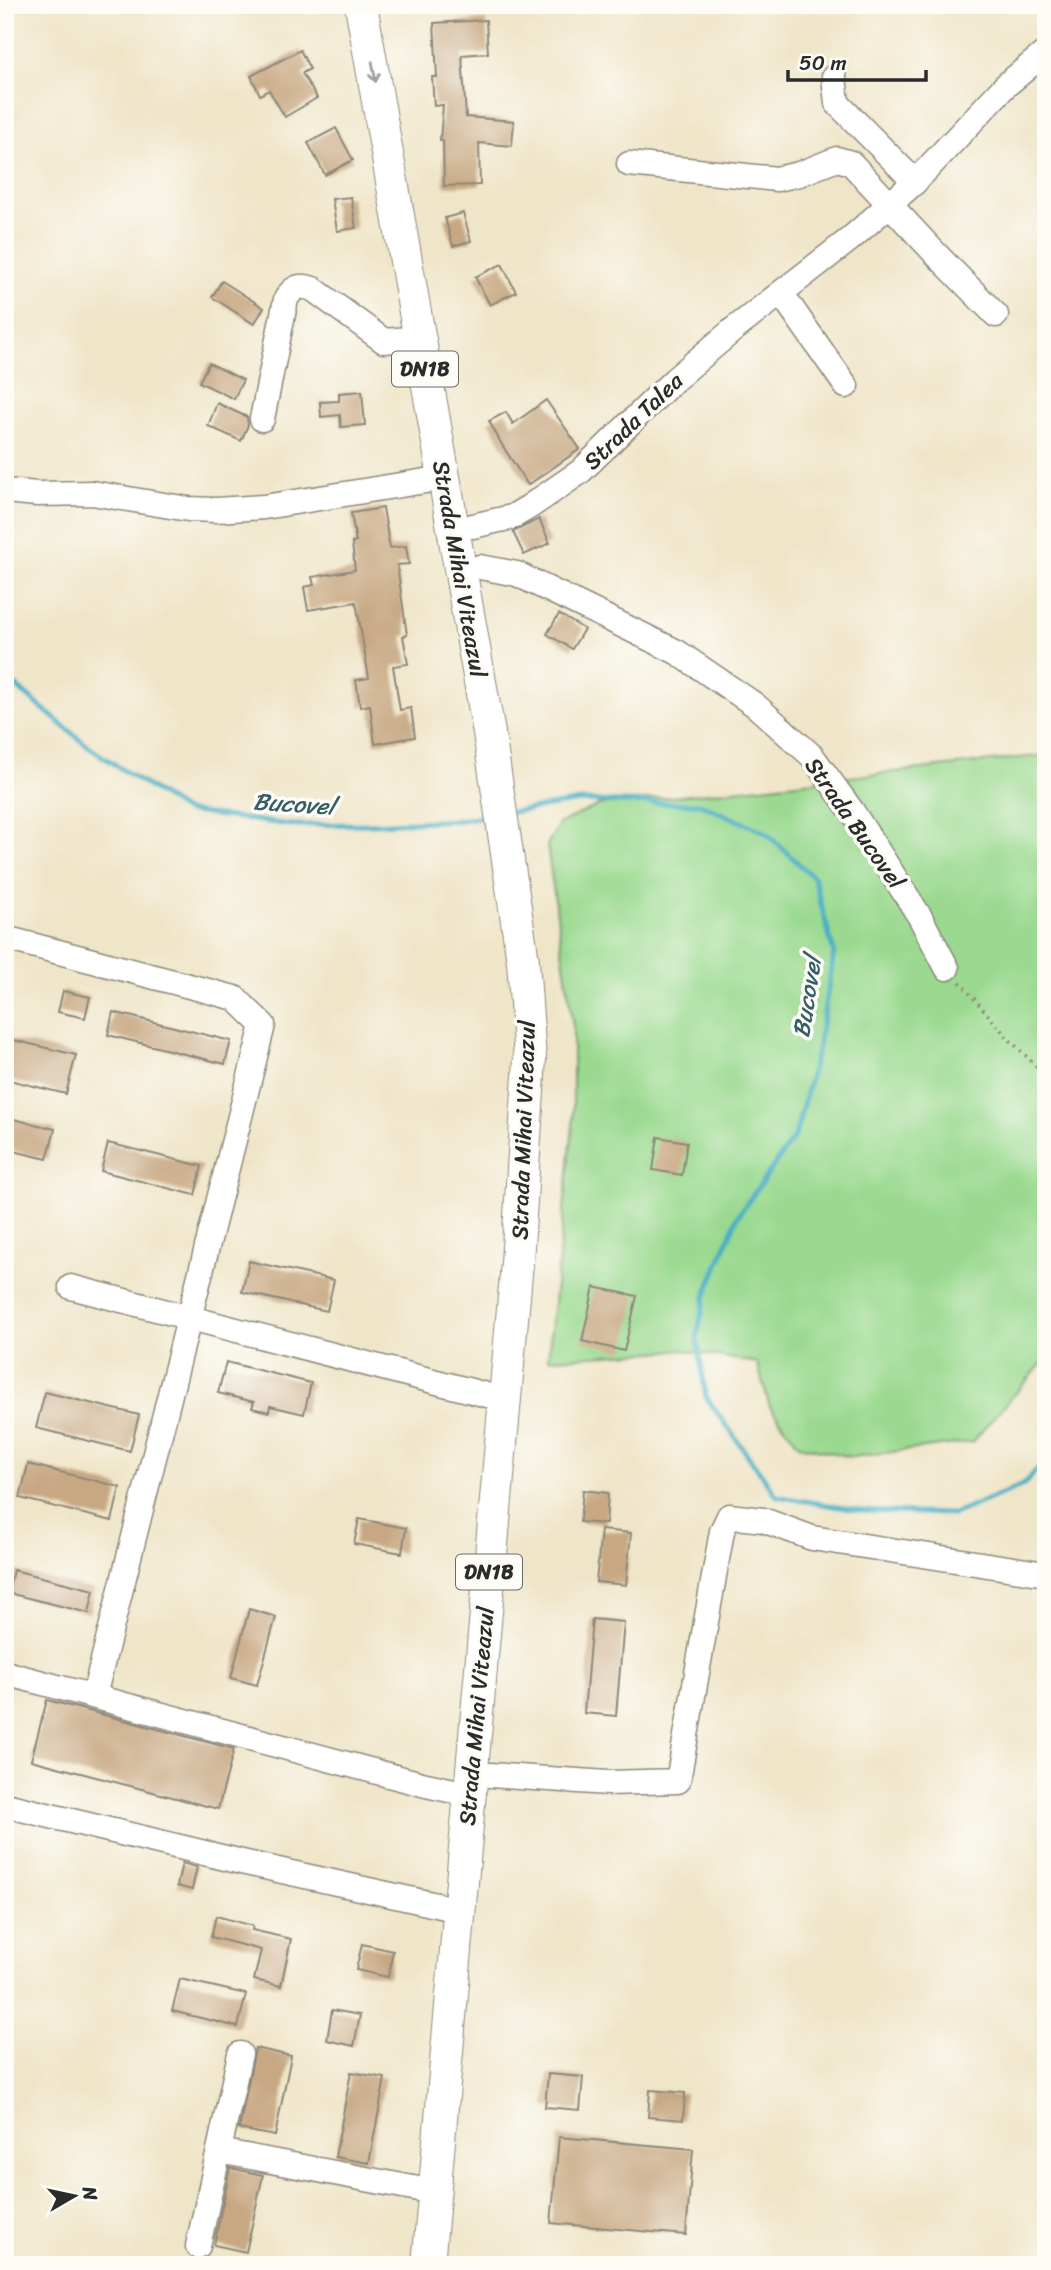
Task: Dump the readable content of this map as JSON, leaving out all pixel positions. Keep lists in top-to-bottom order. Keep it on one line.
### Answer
{"streets":{"main road":["DN1B","Strada Mihai Viteazul"],"street":["Strada Talea","Strada Bucovel"]},"crossings":[["Strada Talea","Strada Mihai Viteazul"],["Strada Mihai Viteazul","Strada Bucovel"]],"water":["Bucovel"],"scale_bar":"50 m","north":"right"}
